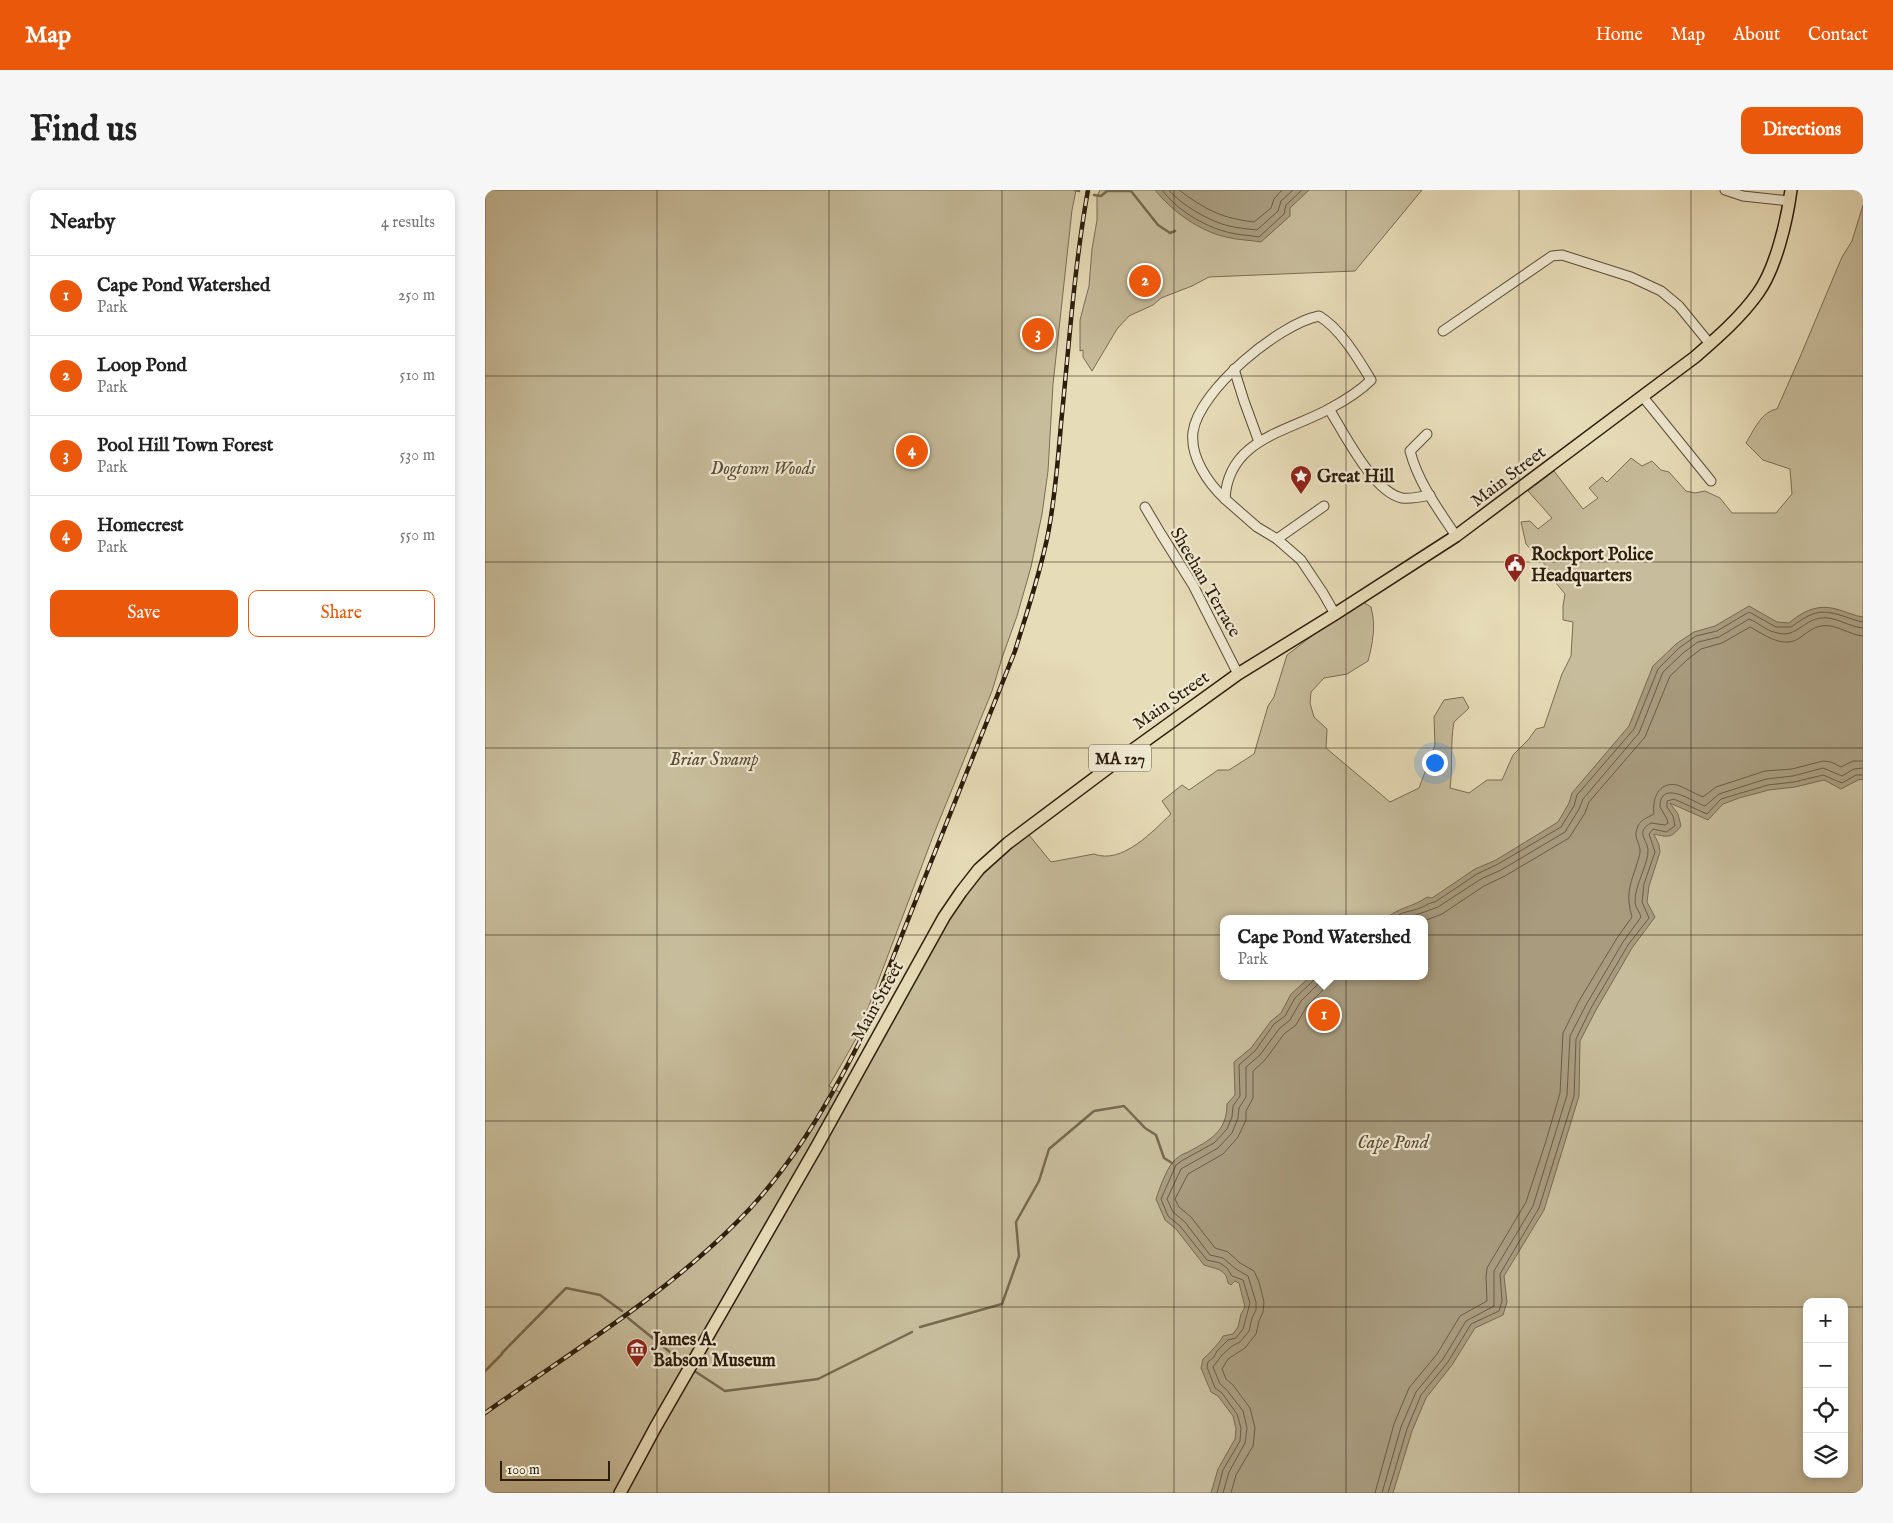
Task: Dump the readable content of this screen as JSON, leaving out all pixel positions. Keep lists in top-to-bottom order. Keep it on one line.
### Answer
{"streets":{"main road":["Main Street","MA 127"],"street":["Sheehan Terrace"]},"crossings":[["Main Street","Sheehan Terrace"]],"water":["Cape Pond"],"parks":["Dogtown Woods","Briar Swamp"],"places":{"place":["Great Hill"],"public building":["Rockport Police Headquarters"],"museum":["James A. Babson Museum"]},"scale_bar":"100 m","page":{"header":"Map","nav":["Home","Map","About","Contact"],"buttons":["Directions",["Save","Share"]],"title":"Find us","heading":["Nearby","4 results"],"list":[{"mark":"1","name":"Cape Pond Watershed","note":"Park","value":"250 m"},{"mark":"2","name":"Loop Pond","note":"Park","value":"510 m"},{"mark":"3","name":"Pool Hill Town Forest","note":"Park","value":"530 m"},{"mark":"4","name":"Homecrest","note":"Park","value":"550 m"}],"pins":["2","3","4","1"],"popup":["Cape Pond Watershed","Park"],"map_buttons":["+","−"],"scale":"100 m"}}
